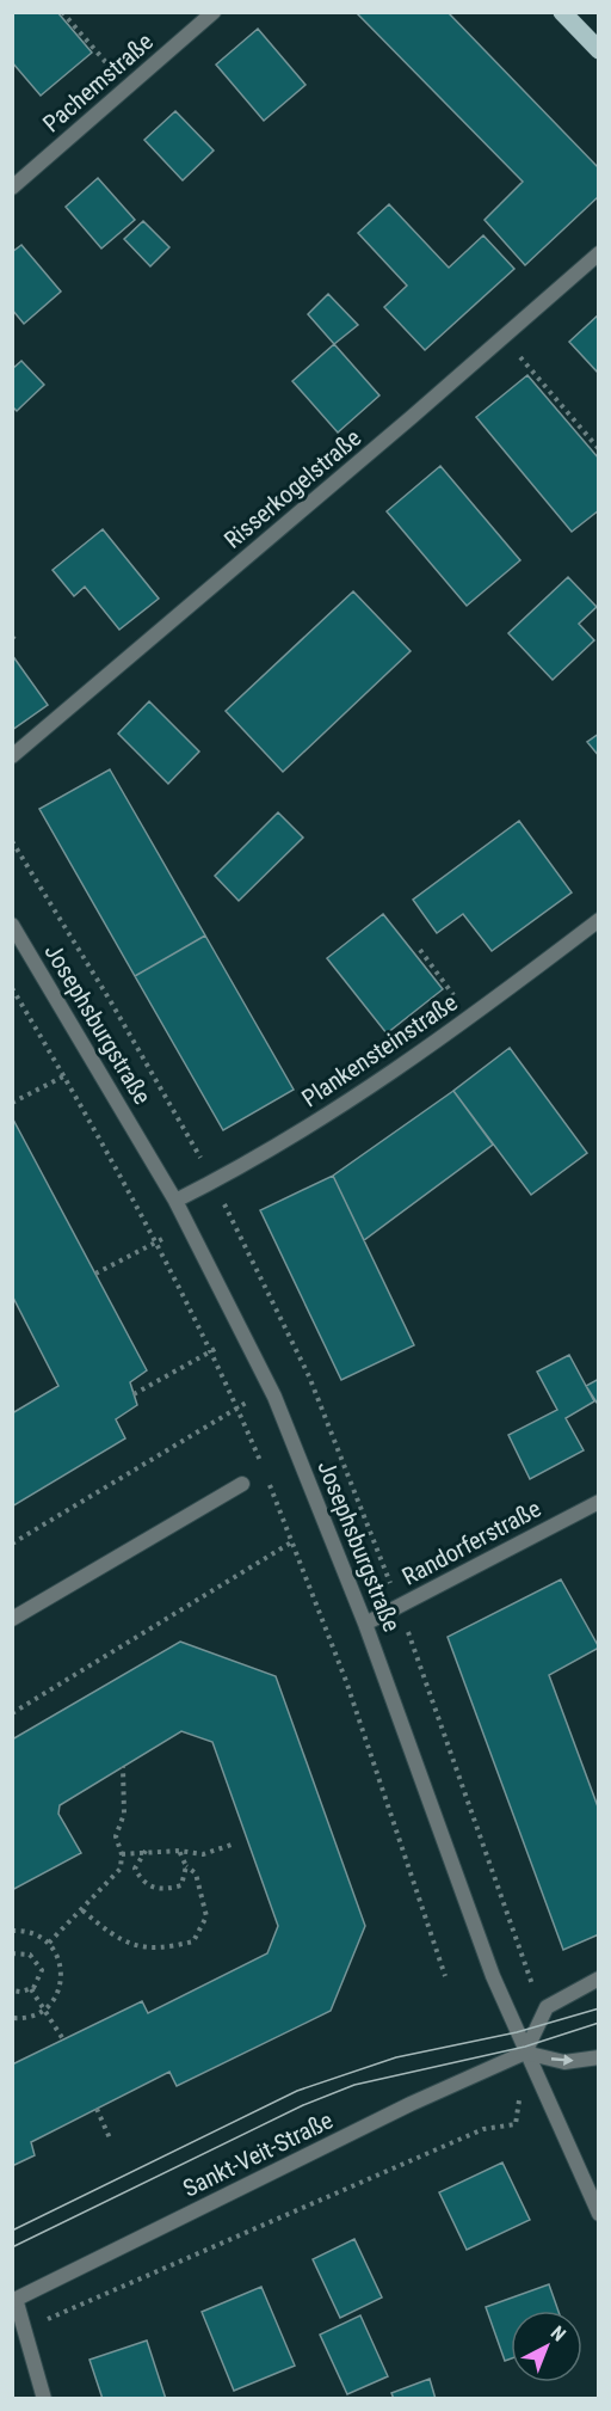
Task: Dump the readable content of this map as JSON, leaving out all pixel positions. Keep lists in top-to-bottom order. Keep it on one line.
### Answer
{"streets":{"street":["Pachemstraße","Risserkogelstraße","Josephsburgstraße","Plankensteinstraße","Randorferstraße","Sankt-Veit-Straße"]},"crossings":[["Josephsburgstraße","Plankensteinstraße"],["Josephsburgstraße","Randorferstraße"],["Josephsburgstraße","Sankt-Veit-Straße"]],"north":"top right"}
